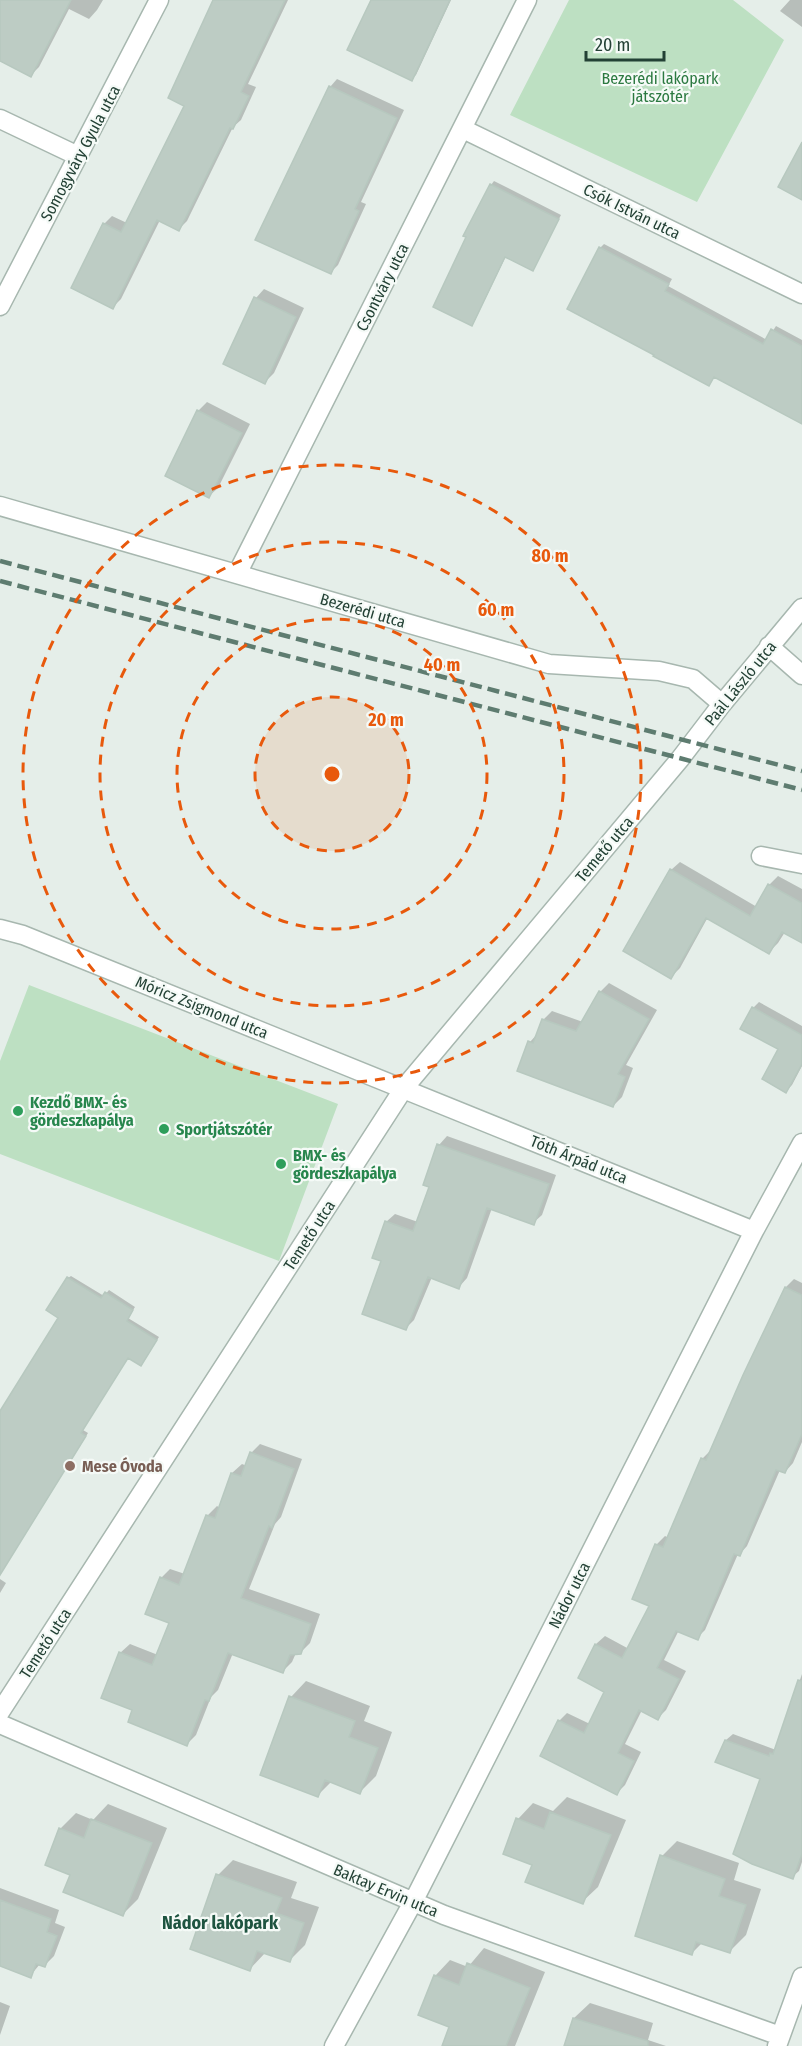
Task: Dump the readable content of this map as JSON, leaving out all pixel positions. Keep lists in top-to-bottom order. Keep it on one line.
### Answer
{"streets":{"street":["Somogyváry Gyula utca","Csók István utca","Csontváry utca","Bezerédi utca","Paál László utca","Temető utca","Móricz Zsigmond utca","Tóth Árpád utca","Nádor utca","Baktay Ervin utca"]},"crossings":[["Csók István utca","Csontváry utca"],["Csontváry utca","Bezerédi utca"],["Bezerédi utca","Paál László utca"],["Paál László utca","Temető utca"],["Temető utca","Móricz Zsigmond utca"],["Temető utca","Tóth Árpád utca"],["Móricz Zsigmond utca","Tóth Árpád utca"],["Tóth Árpád utca","Nádor utca"],["Nádor utca","Baktay Ervin utca"]],"districts":["Nádor lakópark"],"parks":["Bezerédi lakópark játszótér"],"places":["Kezdő BMX- és gördeszkapálya","Sportjátszótér","BMX- és gördeszkapálya","Mese Óvoda"],"scale_bar":"20 m","rings":["80 m","60 m","40 m","20 m"]}
